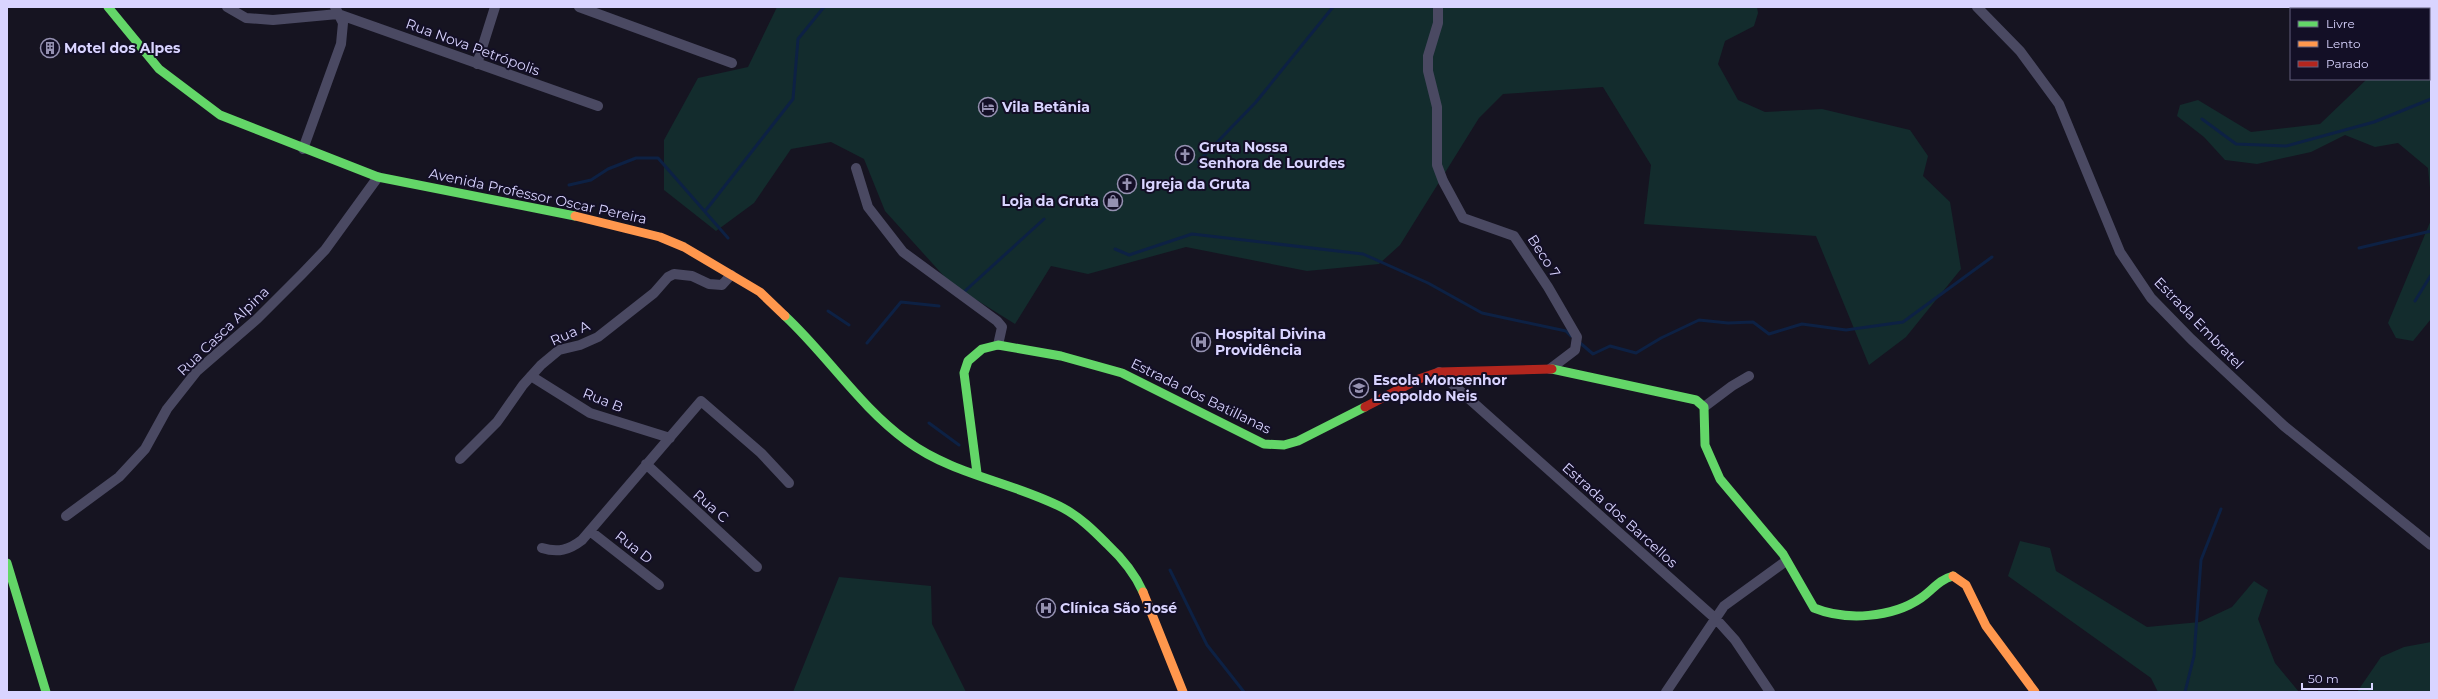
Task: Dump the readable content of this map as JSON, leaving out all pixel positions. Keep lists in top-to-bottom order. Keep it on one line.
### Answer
{"streets":{"street":["Rua Nova Petrópolis","Avenida Professor Oscar Pereira","Beco 7","Estrada Embratel","Rua Casca Alpina","Rua A","Estrada dos Batillanas","Rua B","Rua C","Estrada dos Barcellos","Rua D"]},"crossings":[["Avenida Professor Oscar Pereira","Rua Casca Alpina"],["Avenida Professor Oscar Pereira","Rua A"],["Beco 7","Estrada dos Batillanas"],["Rua A","Rua B"],["Estrada dos Batillanas","Estrada dos Barcellos"]],"places":{"building":["Motel dos Alpes"],"hotel":["Vila Betânia"],"church":["Gruta Nossa Senhora de Lourdes","Igreja da Gruta"],"shop":["Loja da Gruta"],"hospital":["Hospital Divina Providência","Clínica São José"],"school or university":["Escola Monsenhor Leopoldo Neis"]},"legend":["Livre","Lento","Parado"],"scale_bar":"50 m"}
